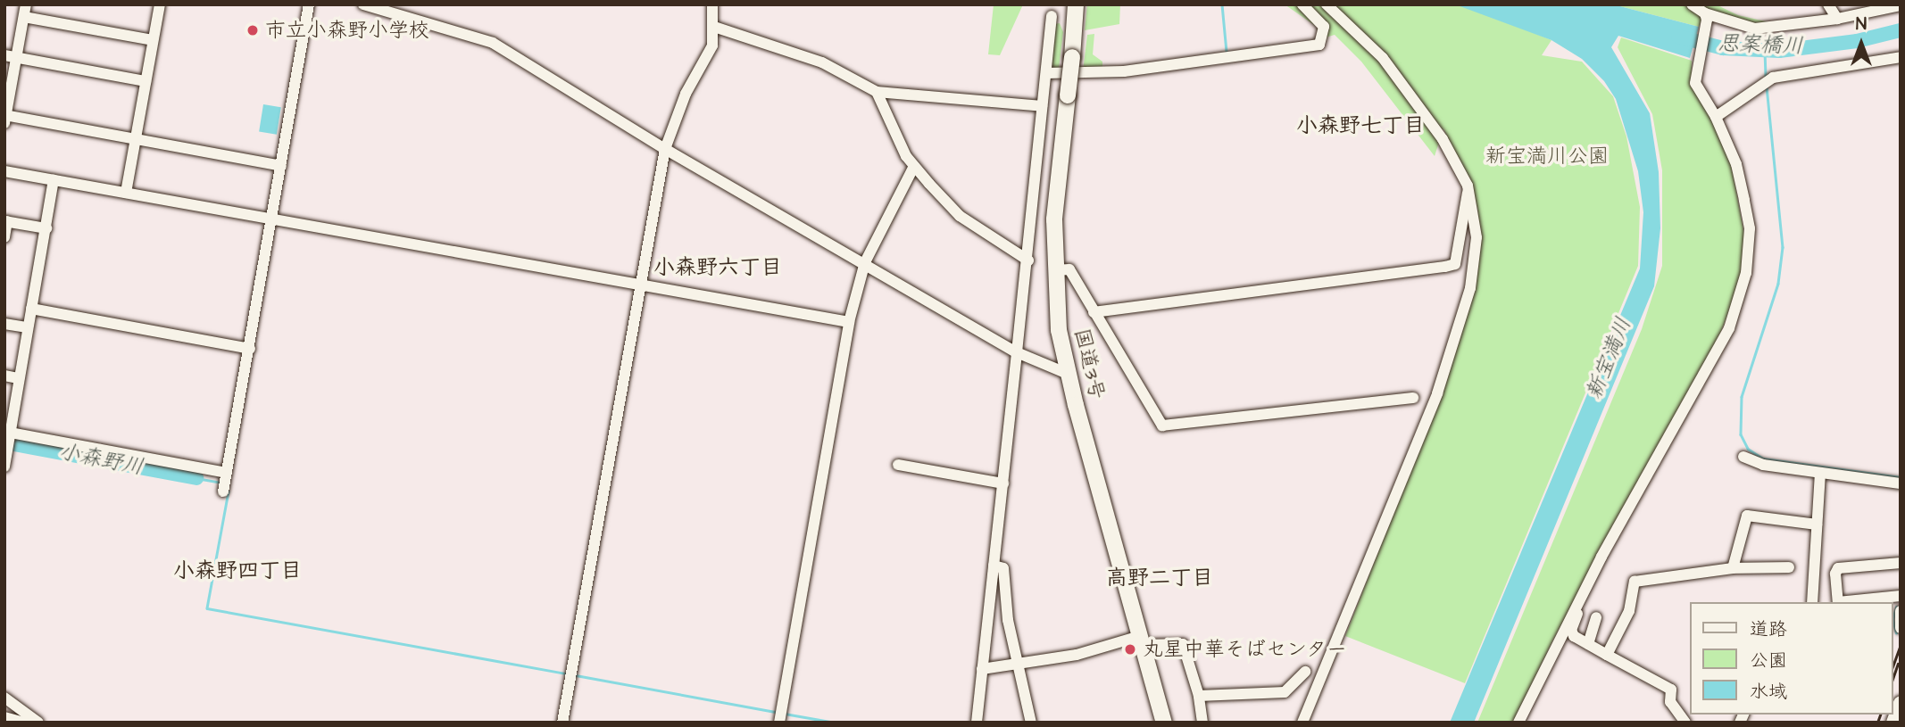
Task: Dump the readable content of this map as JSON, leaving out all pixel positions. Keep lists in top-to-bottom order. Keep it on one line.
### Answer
{"streets":{"highway":["国道3号"]},"districts":["小森野七丁目","小森野六丁目","小森野四丁目","高野二丁目"],"water":["思案橋川","新宝満川","小森野川"],"parks":["新宝満川公園"],"places":["市立小森野小学校","丸星中華そばセンター"],"legend":["道路","公園","水域"],"north":"top"}
